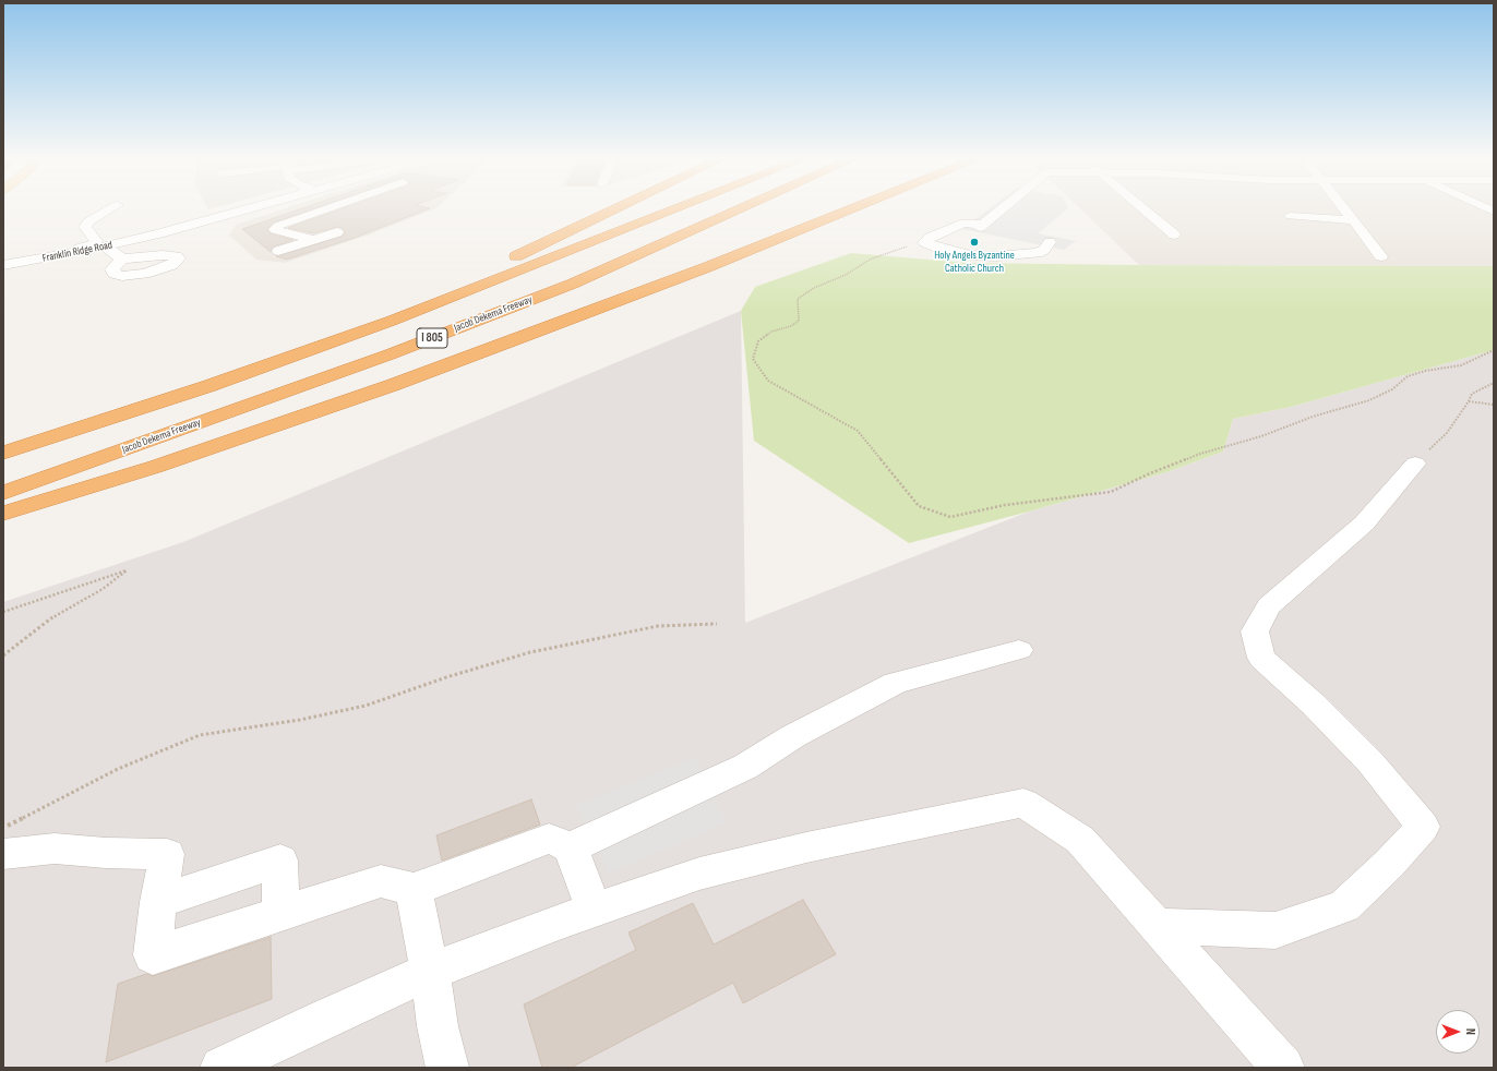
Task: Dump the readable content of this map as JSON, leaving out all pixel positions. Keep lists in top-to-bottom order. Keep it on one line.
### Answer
{"streets":{"highway":["Jacob Dekema Freeway","I 805"],"street":["Franklin Ridge Road"]},"places":["Holy Angels Byzantine Catholic Church"],"north":"right"}
